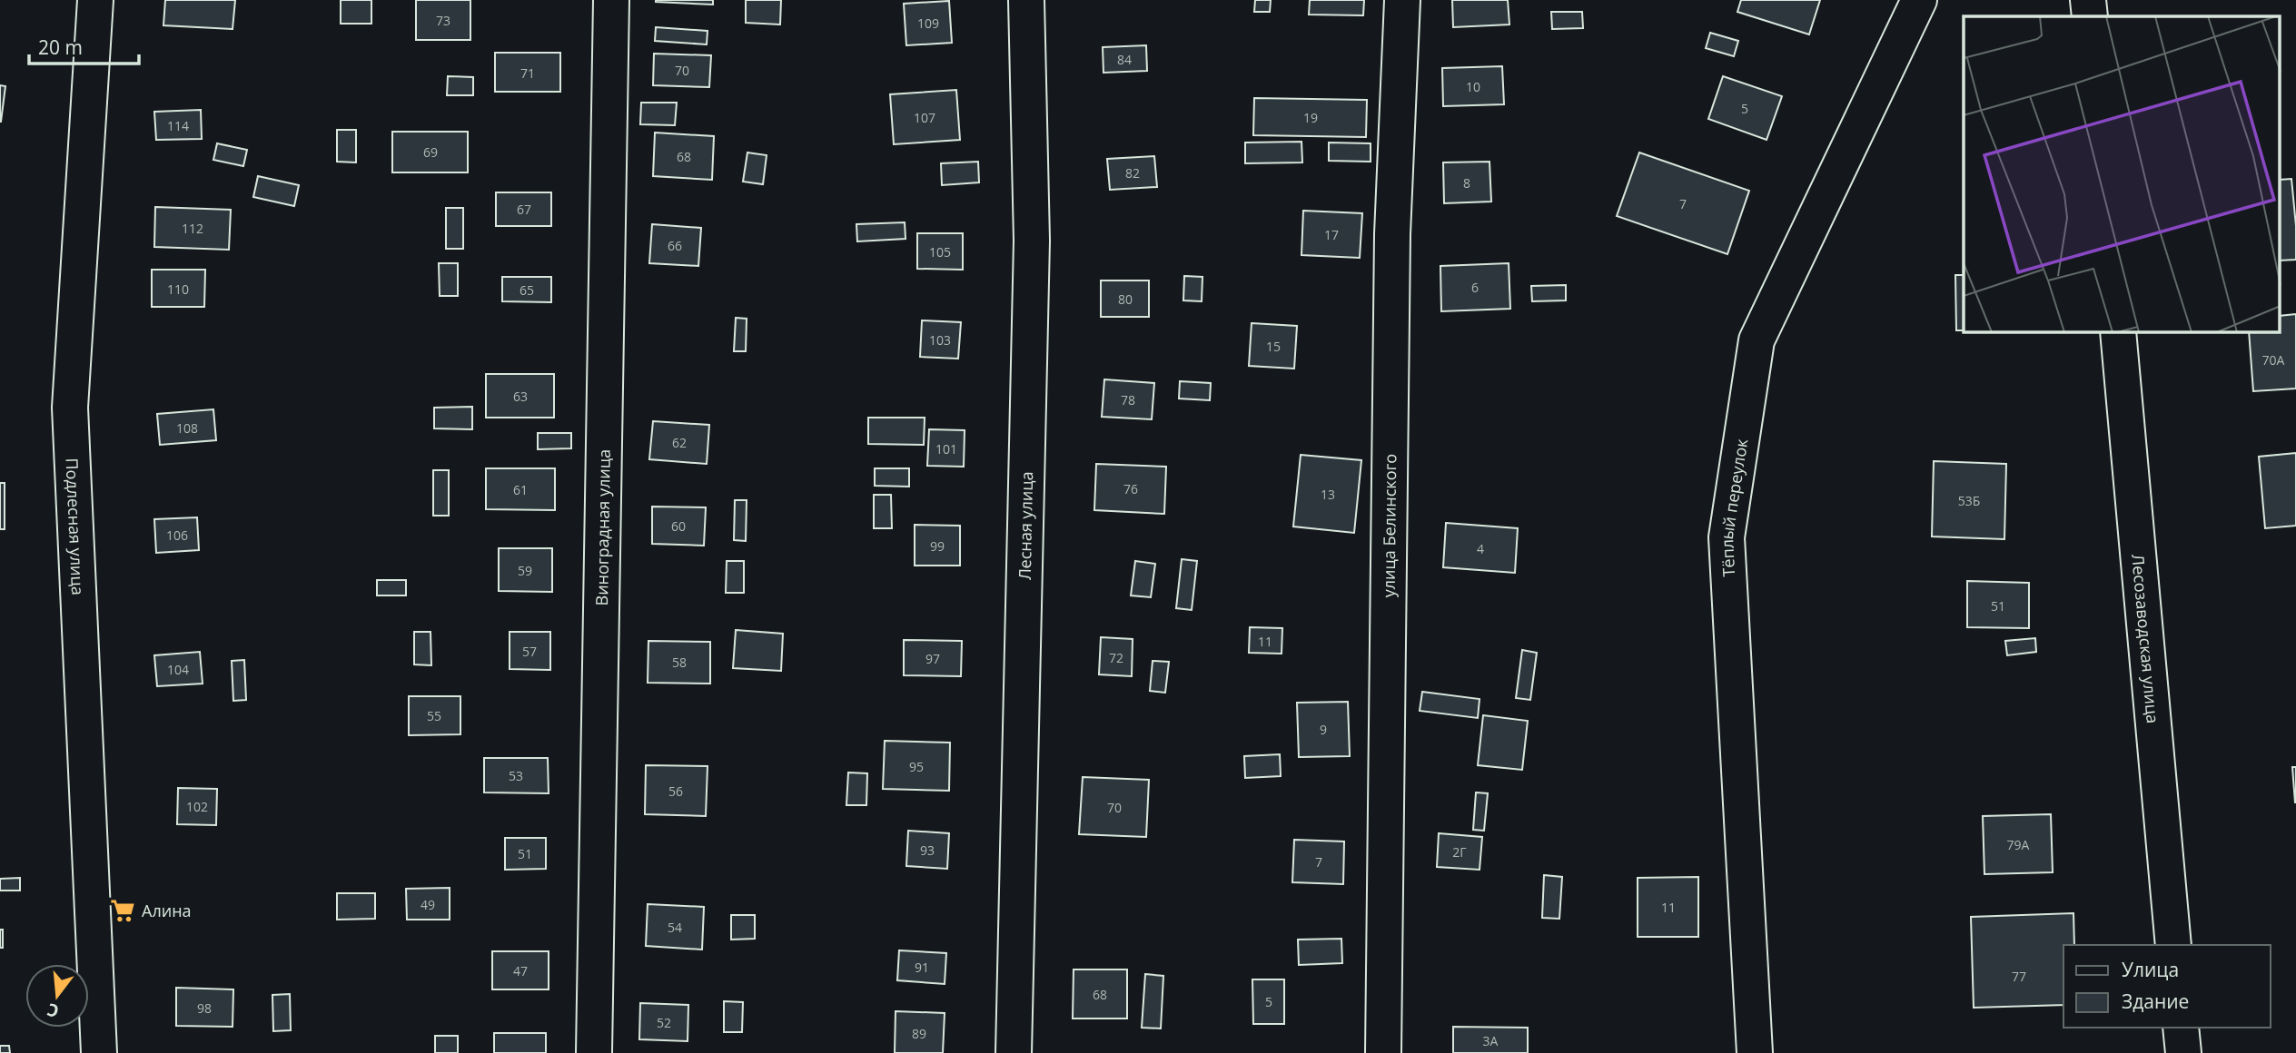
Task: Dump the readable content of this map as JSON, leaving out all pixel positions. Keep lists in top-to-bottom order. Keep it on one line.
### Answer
{"streets":{"street":["Тёплый переулок","Подлесная улица","Виноградная улица","Лесная улица","улица Белинского","Лесозаводская улица"]},"places":{"supermarket":["Алина"]},"house_numbers":["73","109","84","70","71","10","5","107","19","114","69","68","82","8","7","67","112","17","66","105","6","110","65","80","103","15","70А","63","78","108","62","101","76","61","13","53Б","60","106","99","4","59","51","11","57","72","97","58","104","55","9","95","53","56","102","70","79А","93","2Г","51","7","49","11","54","91","47","77","68","5","98","52","89","3А"],"legend":["Улица","Здание"],"scale_bar":"20 m","north":"bottom"}
